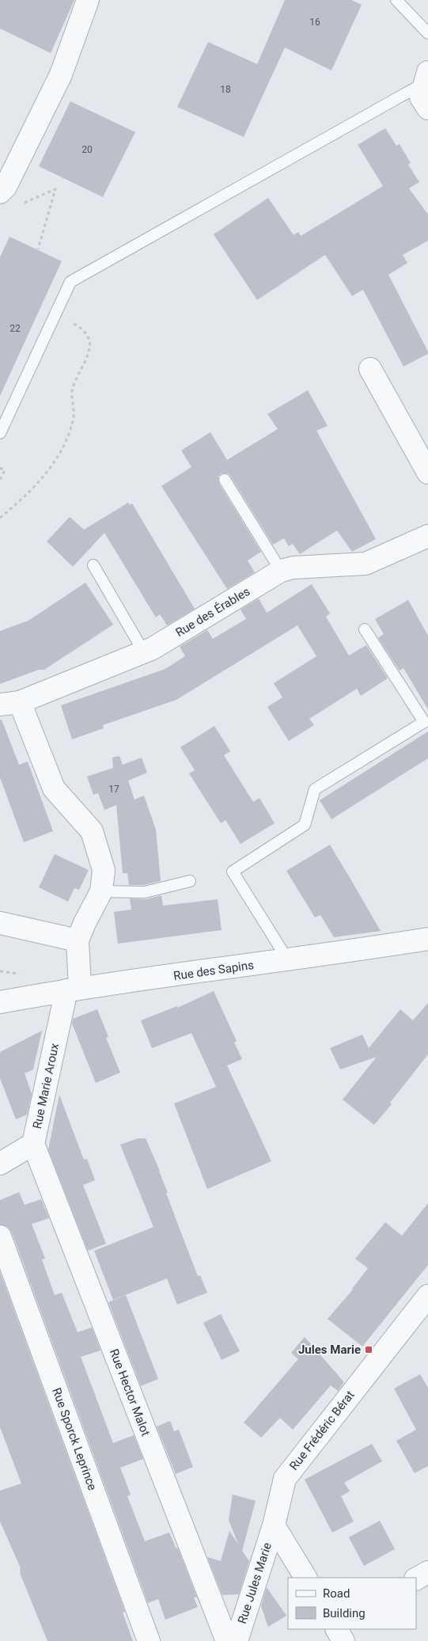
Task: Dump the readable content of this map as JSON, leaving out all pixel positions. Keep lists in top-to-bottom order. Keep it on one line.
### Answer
{"streets":{"street":["Rue des Érables","Rue des Sapins","Rue Marie Aroux","Rue Hector Malot","Rue Frédéric Bérat","Rue Sporck Leprince","Rue Jules Marie"]},"crossings":[["Rue des Sapins","Rue Marie Aroux"],["Rue Marie Aroux","Rue Hector Malot"],["Rue Frédéric Bérat","Rue Jules Marie"]],"places":{"transit":["Jules Marie"]},"house_numbers":["16","18","20","22","17"],"legend":["Road","Building"]}
